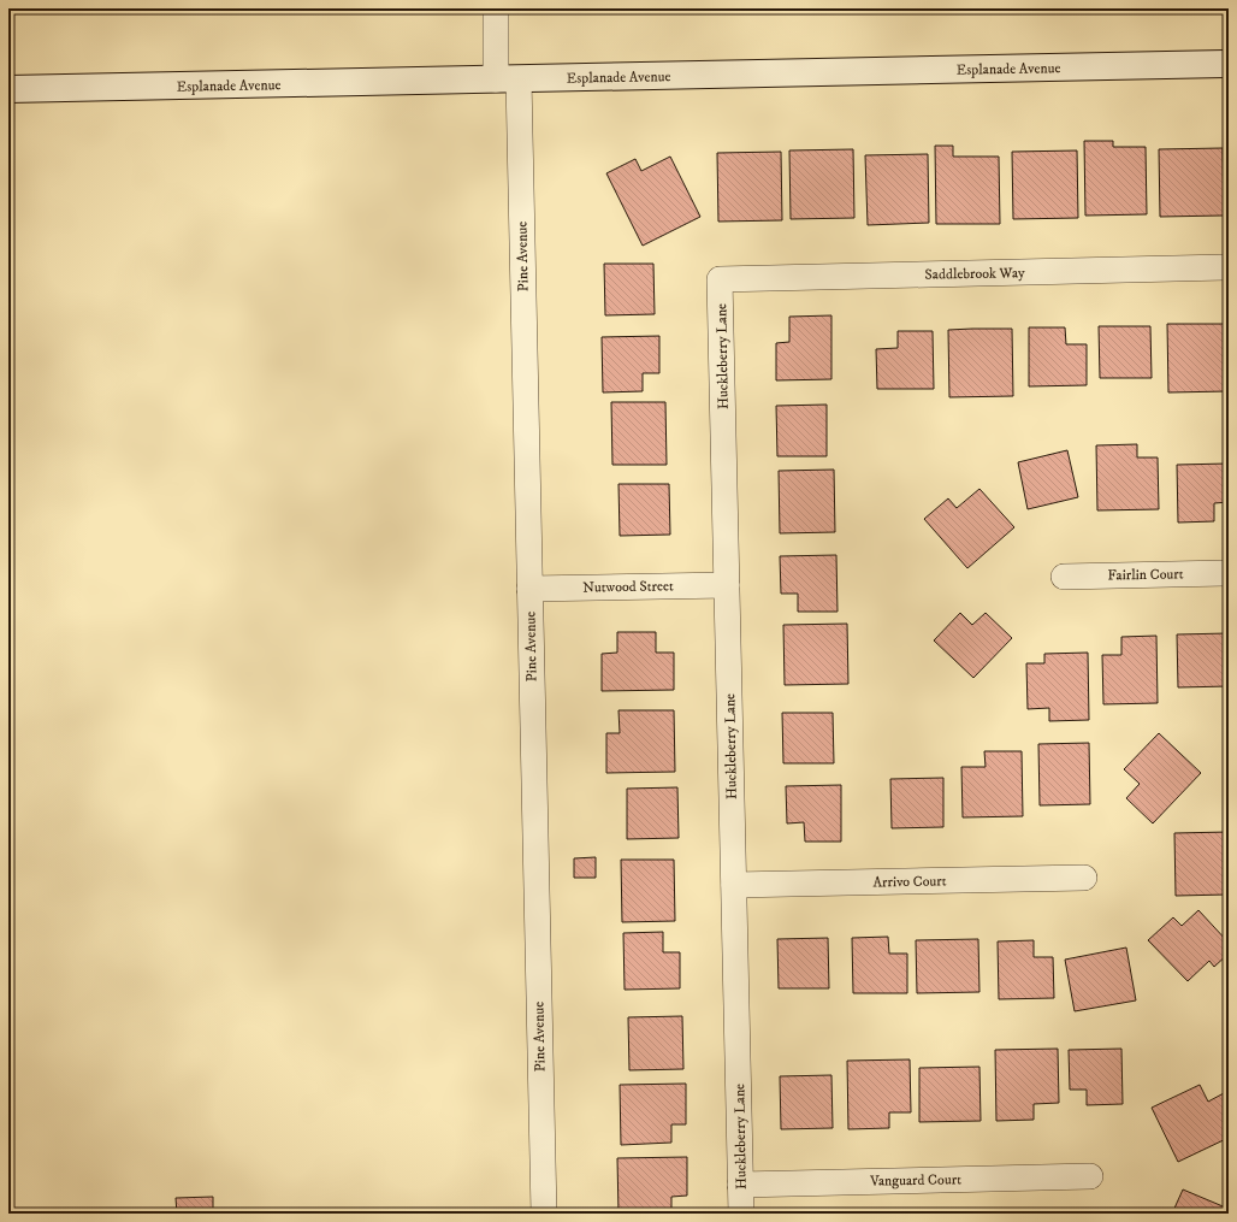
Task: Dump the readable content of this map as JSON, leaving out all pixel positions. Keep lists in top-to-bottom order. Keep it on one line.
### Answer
{"streets":{"main road":["Esplanade Avenue"],"street":["Pine Avenue","Saddlebrook Way","Huckleberry Lane","Fairlin Court","Nutwood Street","Arrivo Court","Vanguard Court"]},"crossings":[["Esplanade Avenue","Pine Avenue"],["Pine Avenue","Nutwood Street"],["Saddlebrook Way","Huckleberry Lane"],["Huckleberry Lane","Nutwood Street"],["Huckleberry Lane","Arrivo Court"],["Huckleberry Lane","Vanguard Court"]]}
